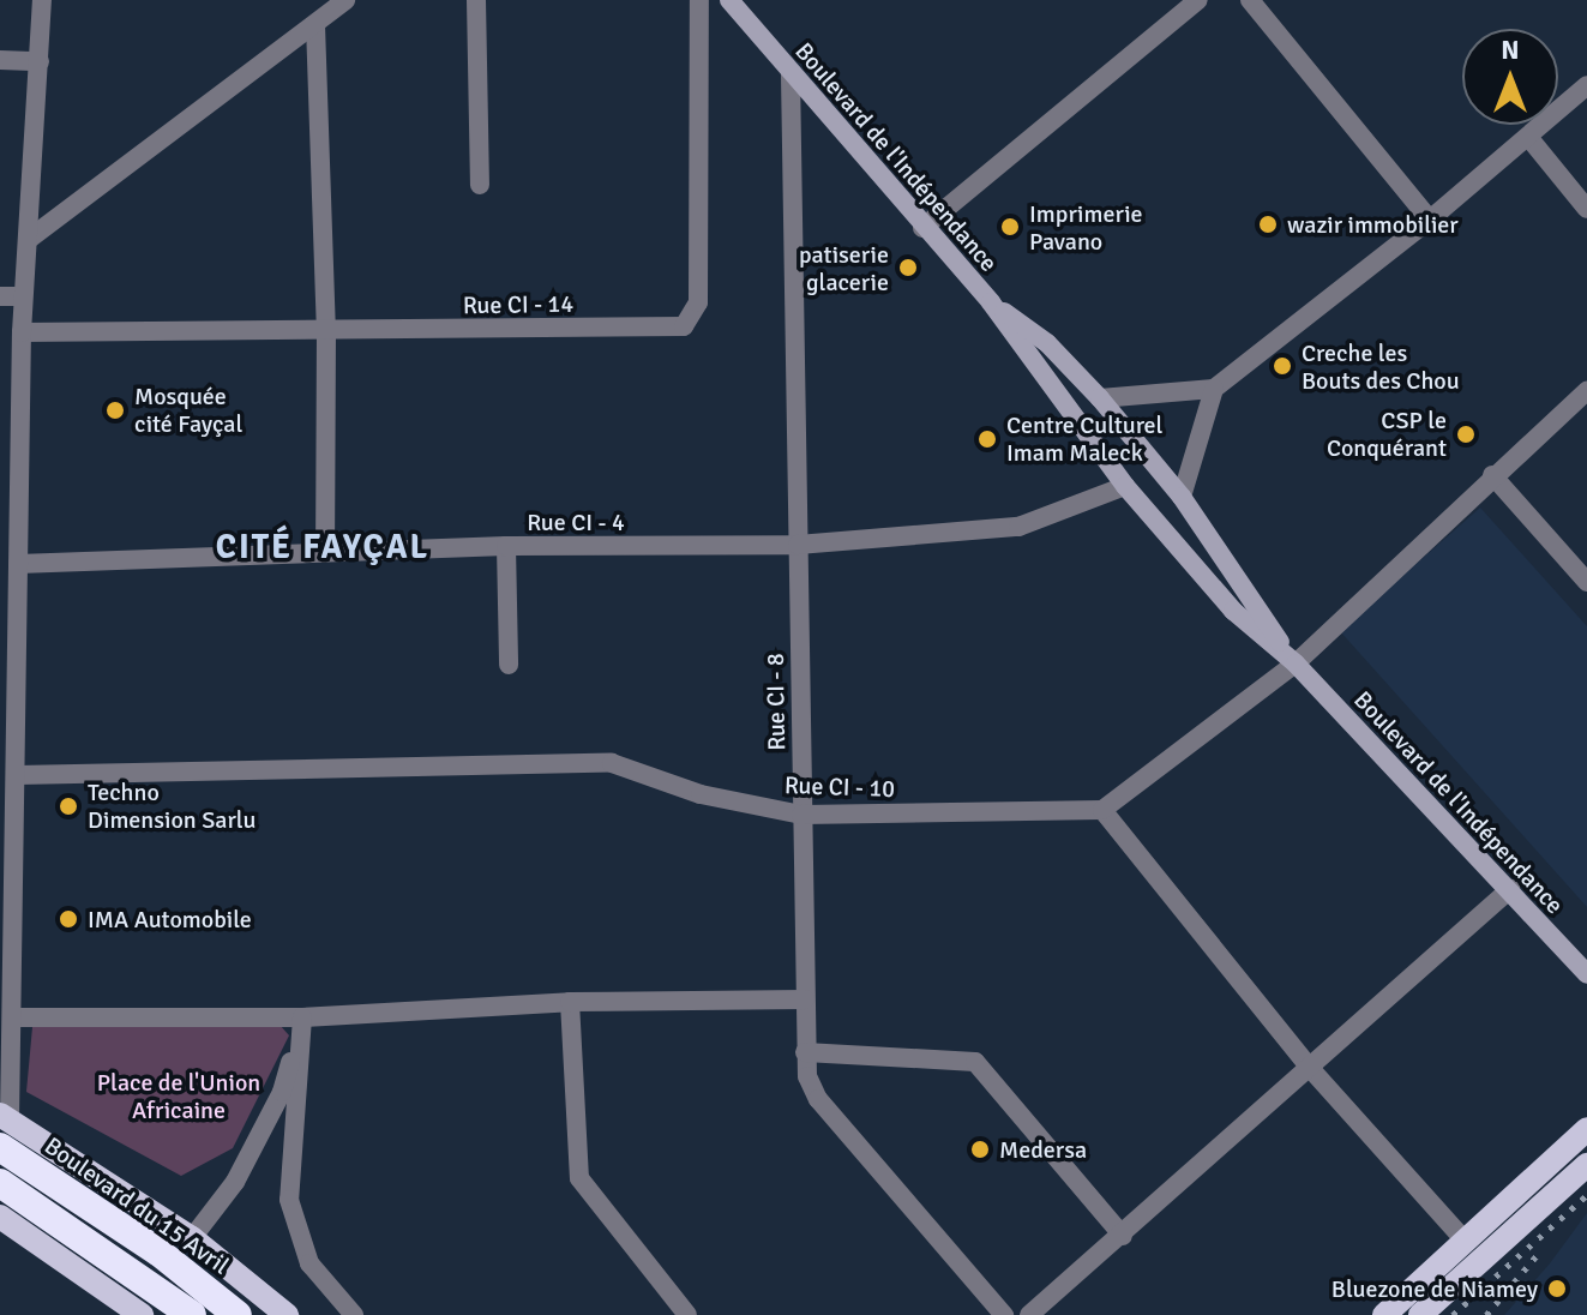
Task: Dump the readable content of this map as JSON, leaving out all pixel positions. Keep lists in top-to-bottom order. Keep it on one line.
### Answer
{"streets":{"highway":["Boulevard du 15 Avril"],"main road":["Boulevard de l'Indépendance"],"street":["Rue CI - 14","Rue CI - 4","Rue CI - 8","Rue CI - 10"]},"crossings":[["Boulevard de l'Indépendance","Rue CI - 4"],["Boulevard de l'Indépendance","Rue CI - 8"],["Rue CI - 4","Rue CI - 8"],["Rue CI - 8","Rue CI - 10"]],"districts":["CITÉ FAYÇAL"],"parks":["Place de l'Union Africaine"],"places":["wazir immobilier","Imprimerie Pavano","patiserie glacerie","Creche les Bouts des Chou","Mosquée cité Fayçal","CSP le Conquérant","Centre Culturel Imam Maleck","Techno Dimension Sarlu","IMA Automobile","Medersa","Bluezone de Niamey"],"north":"top"}
